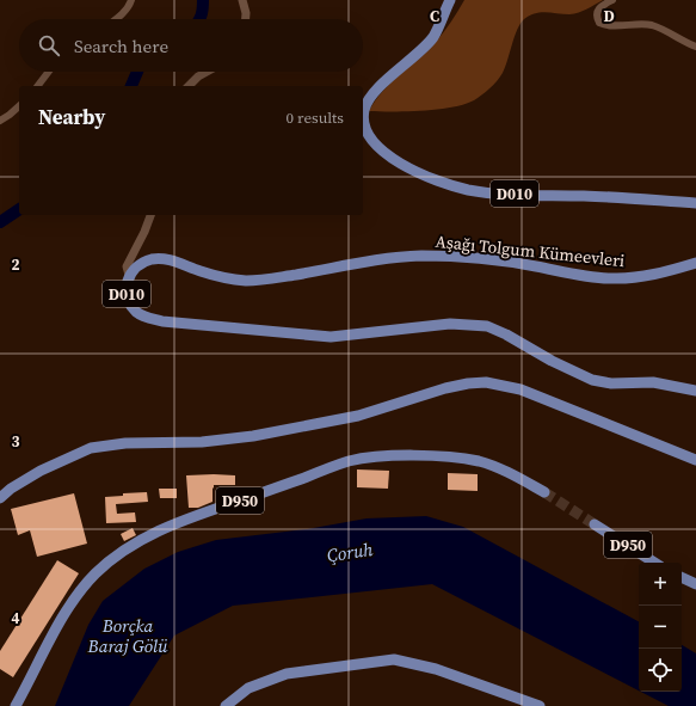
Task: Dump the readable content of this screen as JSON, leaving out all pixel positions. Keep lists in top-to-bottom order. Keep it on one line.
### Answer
{"streets":{"main road":["D010","Aşağı Tolgum Kümeevleri","D950"]},"crossings":[["D010","Aşağı Tolgum Kümeevleri"]],"water":["Çoruh","Borçka Baraj Gölü"],"page":{"search":"Search here","heading":["Nearby","0 results"],"map_buttons":["+","−"]},"grid":{"columns":["C","D"],"rows":["2","3","4"]}}
